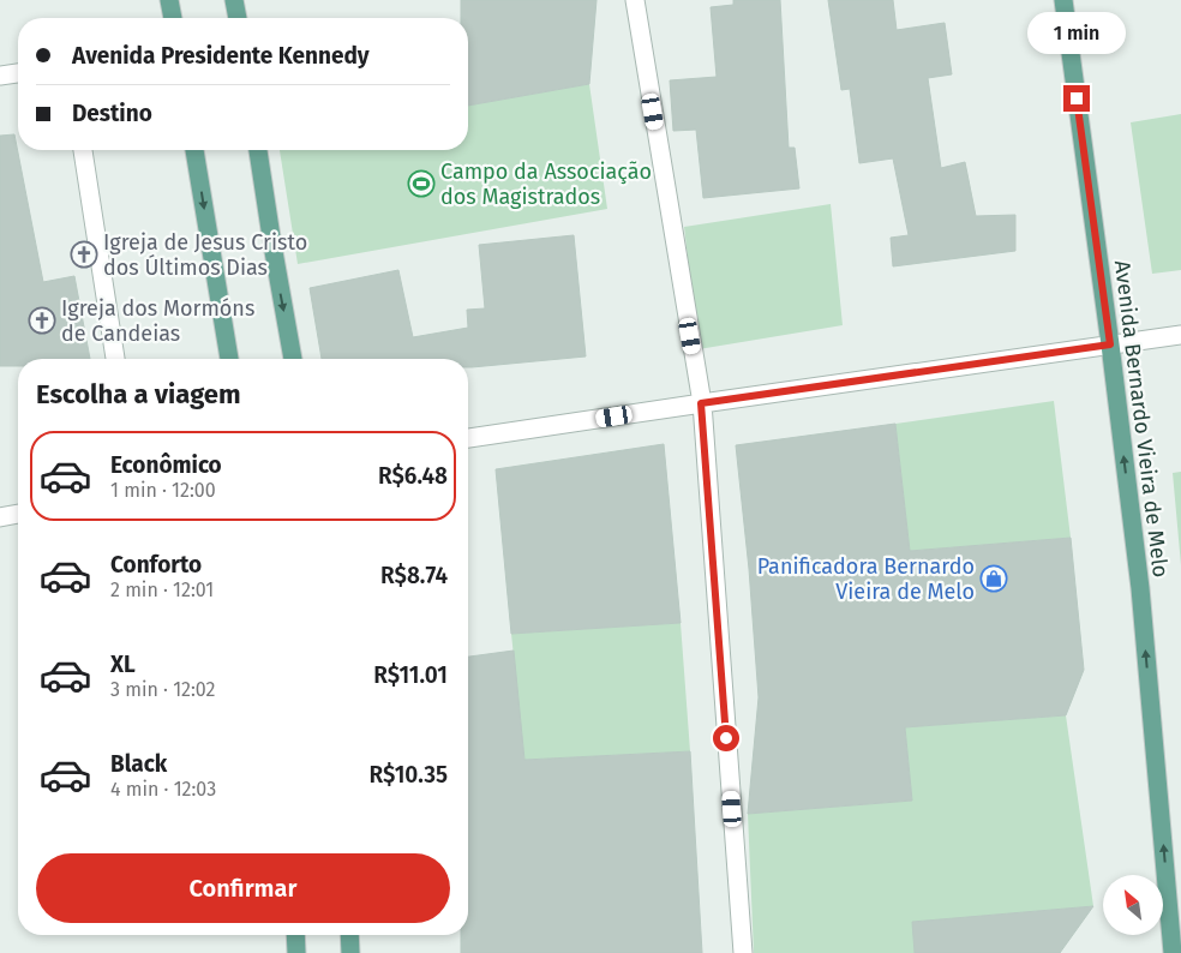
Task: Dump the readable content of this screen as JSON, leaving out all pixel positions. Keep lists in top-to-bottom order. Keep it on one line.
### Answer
{"streets":{"main road":["Avenida Bernardo Vieira de Melo"]},"one_way":["Avenida Bernardo Vieira de Melo"],"places":{"sports":["Campo da Associação dos Magistrados"],"church":["Igreja de Jesus Cristo dos Últimos Dias","Igreja dos Mormóns de Candeias"],"shop":["Panificadora Bernardo Vieira de Melo"]},"north":"top left","page":{"bubble":"1 min","banner":["Avenida Presidente Kennedy","Destino"],"heading":"Escolha a viagem","list":[{"name":"Econômico","note":"1 min · 12:00","value":"R$6.48"},{"name":"Conforto","note":"2 min · 12:01","value":"R$8.74"},{"name":"XL","note":"3 min · 12:02","value":"R$11.01"},{"name":"Black","note":"4 min · 12:03","value":"R$10.35"}],"buttons":"Confirmar"}}
